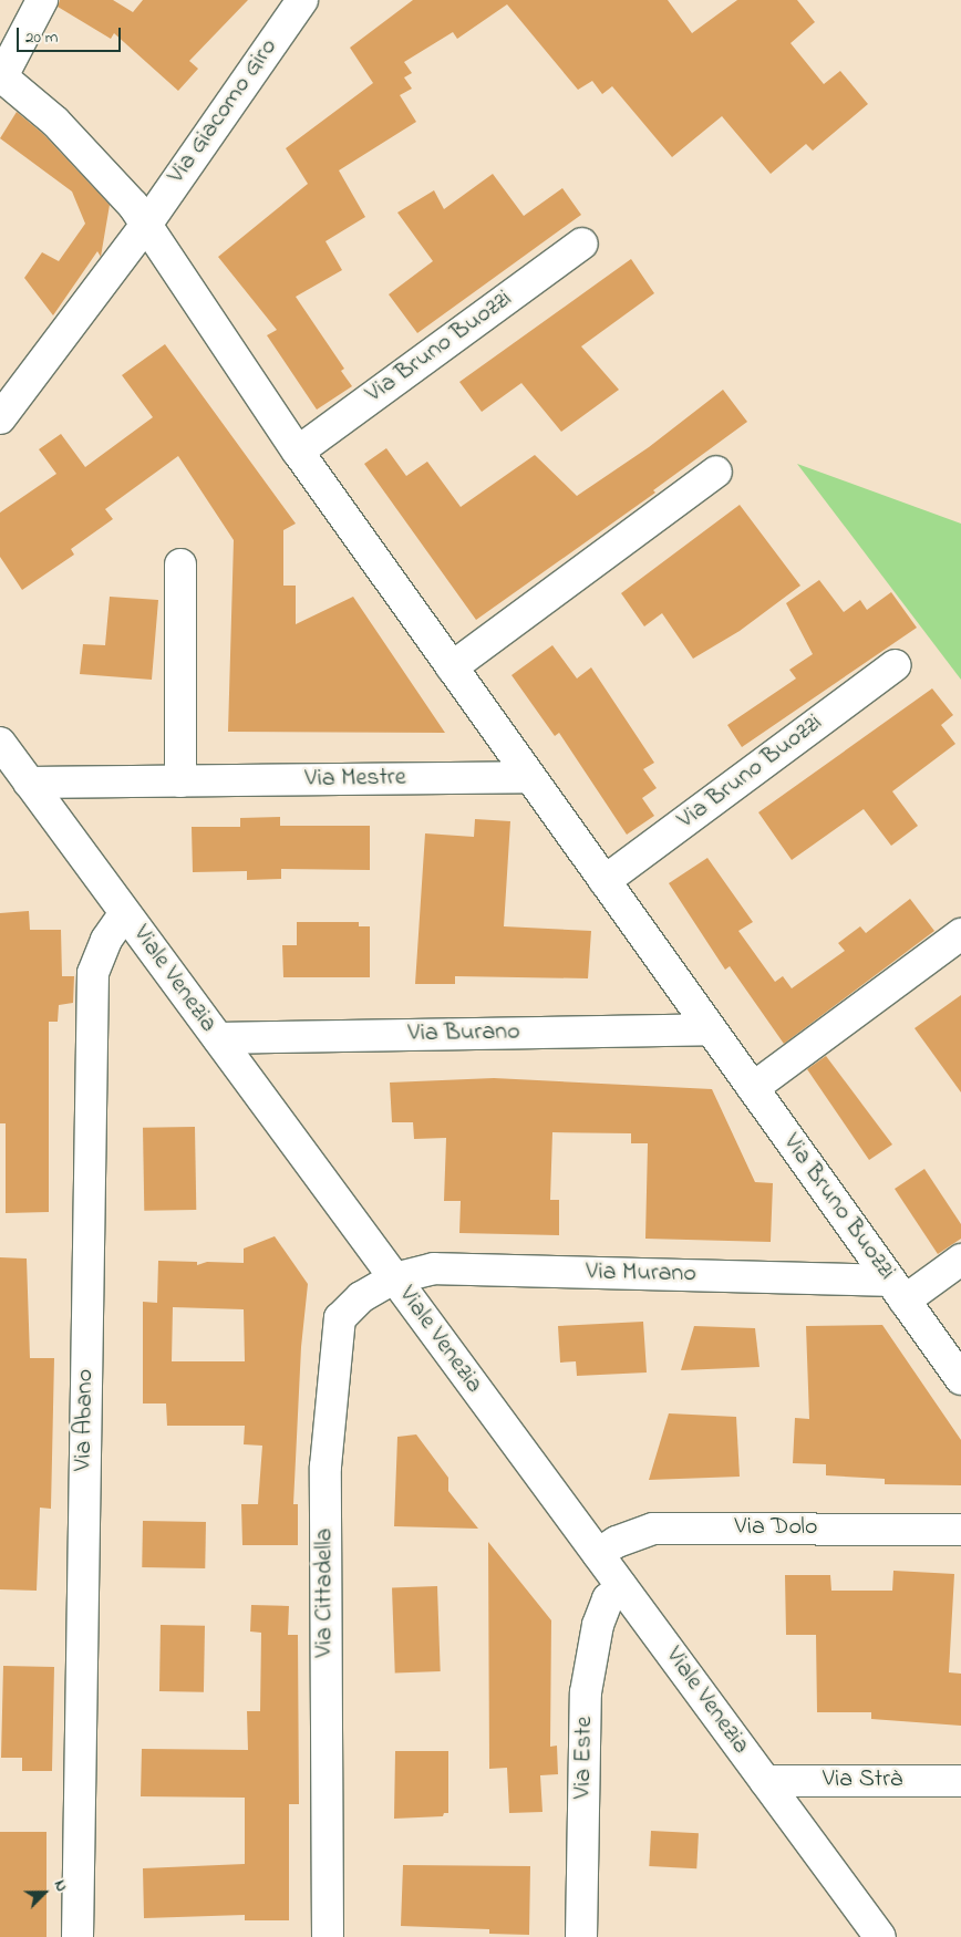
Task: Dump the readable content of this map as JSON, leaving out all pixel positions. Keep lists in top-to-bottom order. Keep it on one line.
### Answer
{"streets":{"street":["Via Giacomo Giro","Via Bruno Buozzi","Via Mestre","Viale Venezia","Via Burano","Via Murano","Via Abano","Via Dolo","Via Cittadella","Via Este","Via Strà"]},"crossings":[["Via Giacomo Giro","Via Bruno Buozzi"],["Via Bruno Buozzi","Via Mestre"],["Via Bruno Buozzi","Via Burano"],["Via Bruno Buozzi","Via Murano"],["Via Mestre","Viale Venezia"],["Viale Venezia","Via Burano"],["Viale Venezia","Via Murano"],["Viale Venezia","Via Abano"],["Viale Venezia","Via Dolo"],["Viale Venezia","Via Cittadella"],["Viale Venezia","Via Este"],["Viale Venezia","Via Strà"],["Via Murano","Via Cittadella"]],"scale_bar":"20 m","north":"top right"}
